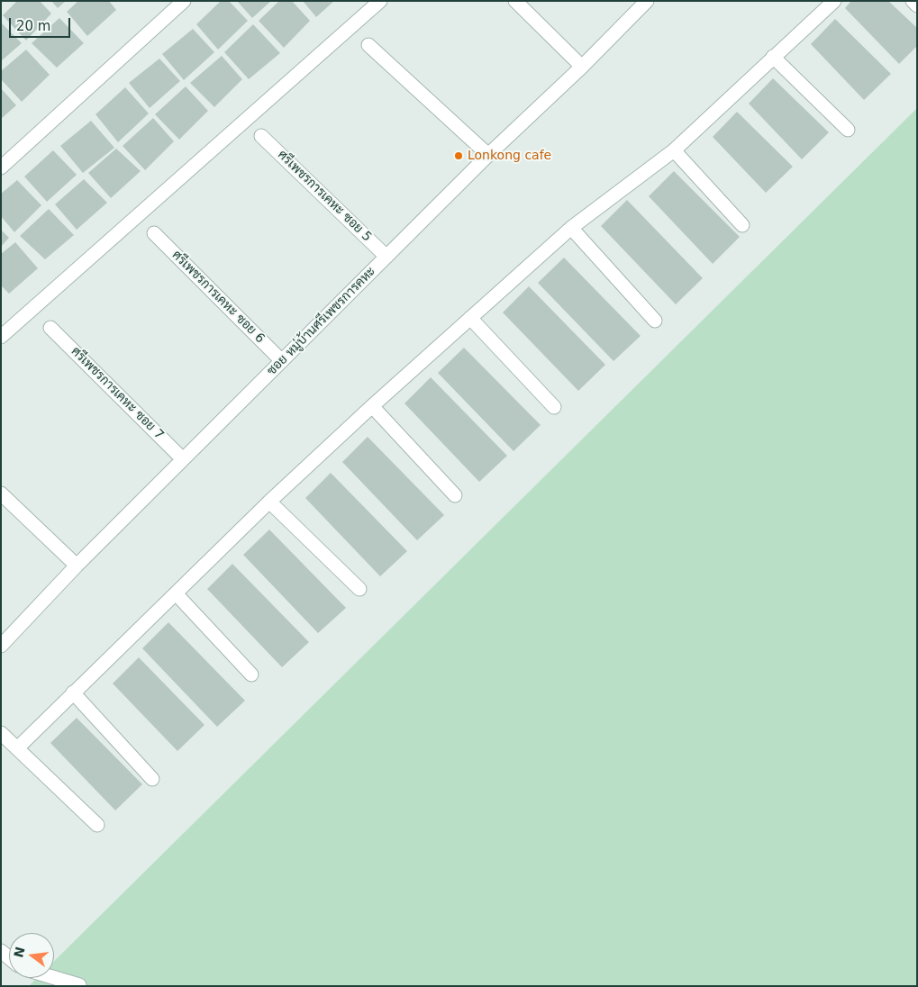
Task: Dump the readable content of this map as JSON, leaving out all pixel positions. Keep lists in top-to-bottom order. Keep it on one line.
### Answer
{"streets":{"street":["ศรีเพชรการเคหะ ซอย 5","ศรีเพชรการเคหะ ซอย 6","ซอย หมู่บ้านศรีเพชรการคหะ","ศรีเพชรการเคหะ ซอย 7"]},"crossings":[["ศรีเพชรการเคหะ ซอย 5","ซอย หมู่บ้านศรีเพชรการคหะ"],["ศรีเพชรการเคหะ ซอย 6","ซอย หมู่บ้านศรีเพชรการคหะ"],["ซอย หมู่บ้านศรีเพชรการคหะ","ศรีเพชรการเคหะ ซอย 7"]],"places":["Lonkong cafe"],"scale_bar":"20 m","north":"left"}
